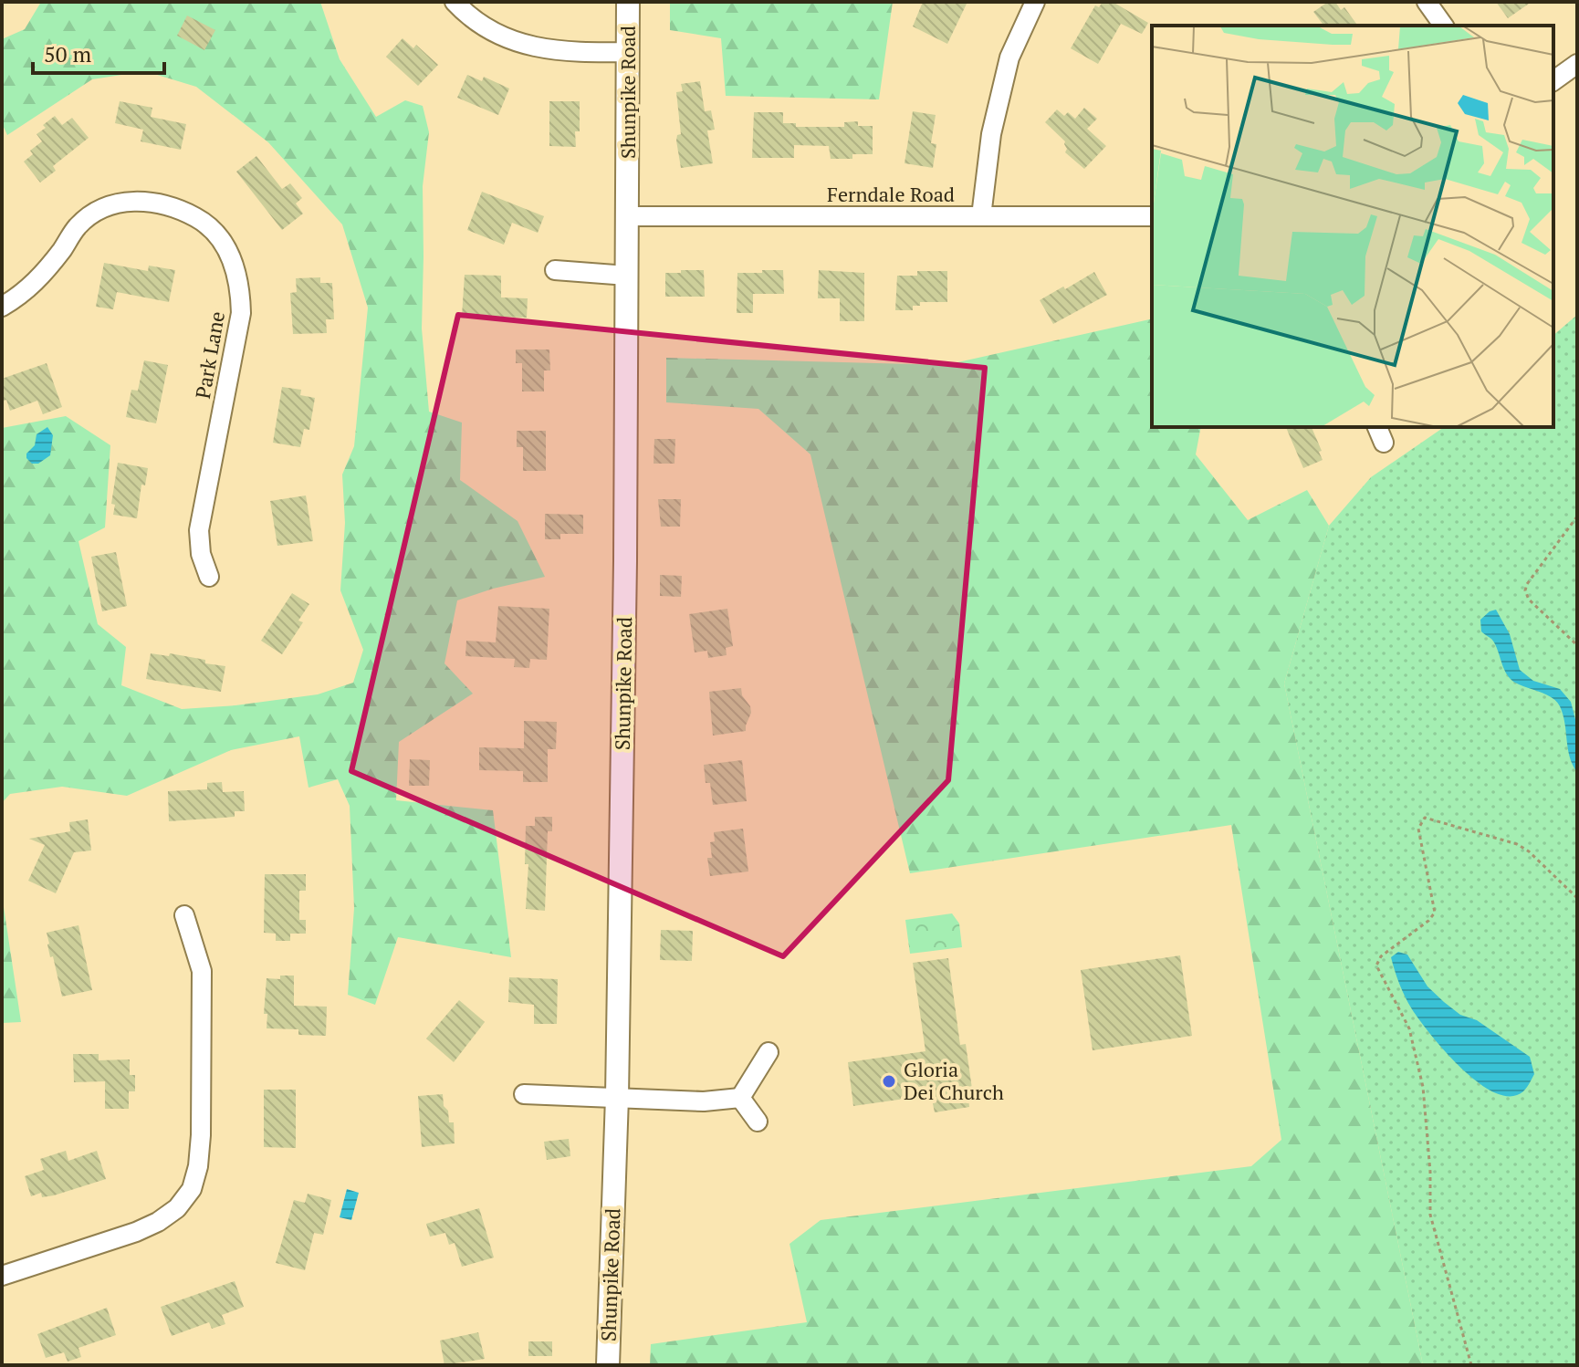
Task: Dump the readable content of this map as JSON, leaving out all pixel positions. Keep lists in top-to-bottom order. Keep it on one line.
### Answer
{"streets":{"main road":["Shunpike Road"],"street":["Ferndale Road","Park Lane"]},"crossings":[["Shunpike Road","Ferndale Road"]],"places":["Gloria Dei Church"],"scale_bar":"50 m"}
